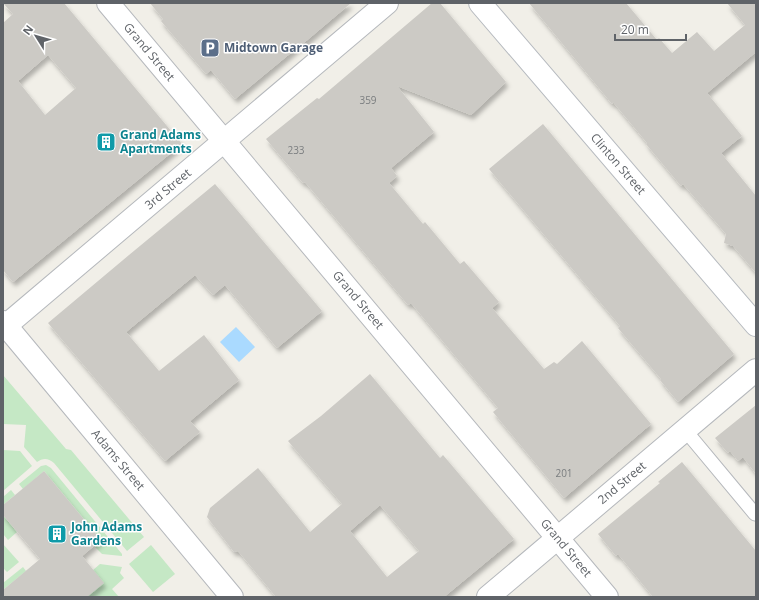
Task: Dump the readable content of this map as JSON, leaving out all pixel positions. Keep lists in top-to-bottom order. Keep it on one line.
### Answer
{"streets":{"street":["Grand Street","Clinton Street","3rd Street","Adams Street","2nd Street"]},"crossings":[["Grand Street","3rd Street"],["Grand Street","2nd Street"],["3rd Street","Adams Street"]],"places":{"parking":["Midtown Garage"],"building":["Grand Adams Apartments","John Adams Gardens"]},"house_numbers":["359","233","201"],"scale_bar":"20 m","north":"top left"}
